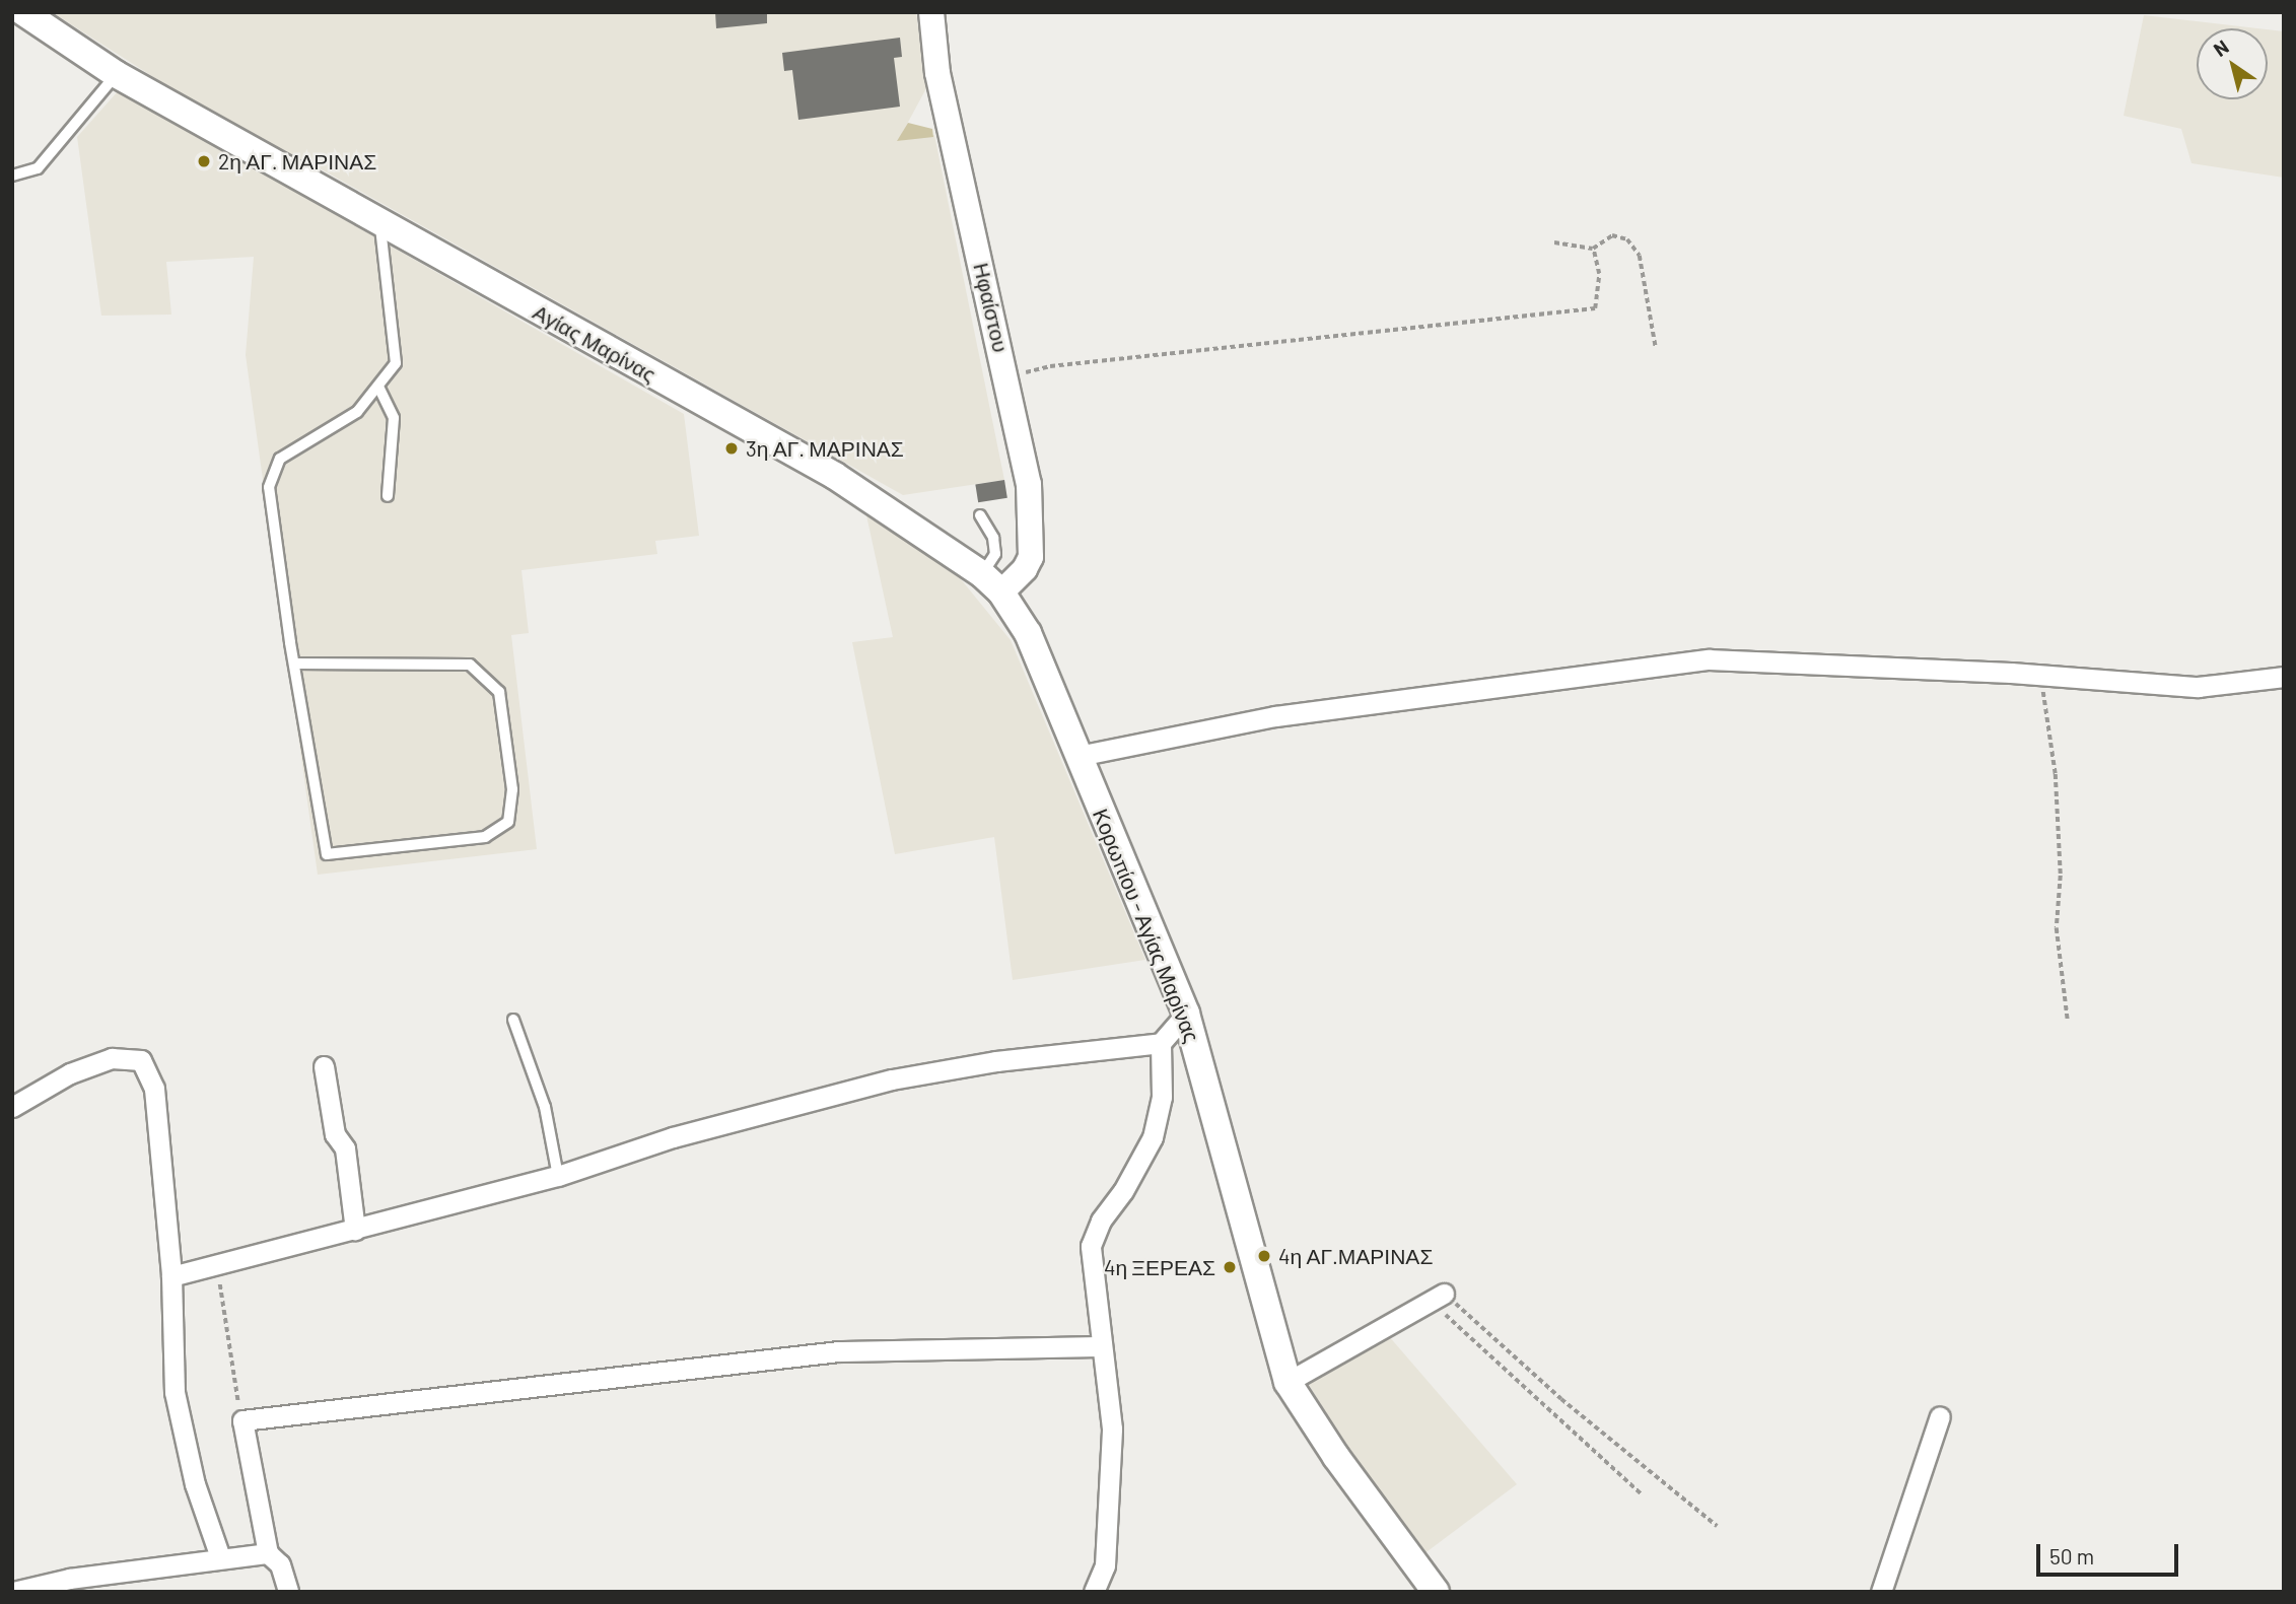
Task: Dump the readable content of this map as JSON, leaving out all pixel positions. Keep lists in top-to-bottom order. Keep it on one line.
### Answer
{"streets":{"main road":["Αγίας Μαρίνας","Κορωπίου - Αγίας Μαρίνας"],"street":["Ηφαίστου"]},"crossings":[["Ηφαίστου","Αγίας Μαρίνας"],["Αγίας Μαρίνας","Κορωπίου - Αγίας Μαρίνας"]],"places":["2η ΑΓ. ΜΑΡΙΝΑΣ","3η ΑΓ. ΜΑΡΙΝΑΣ","4η ΑΓ.ΜΑΡΙΝΑΣ","4η ΞΕΡΕΑΣ"],"scale_bar":"50 m","north":"top left"}
